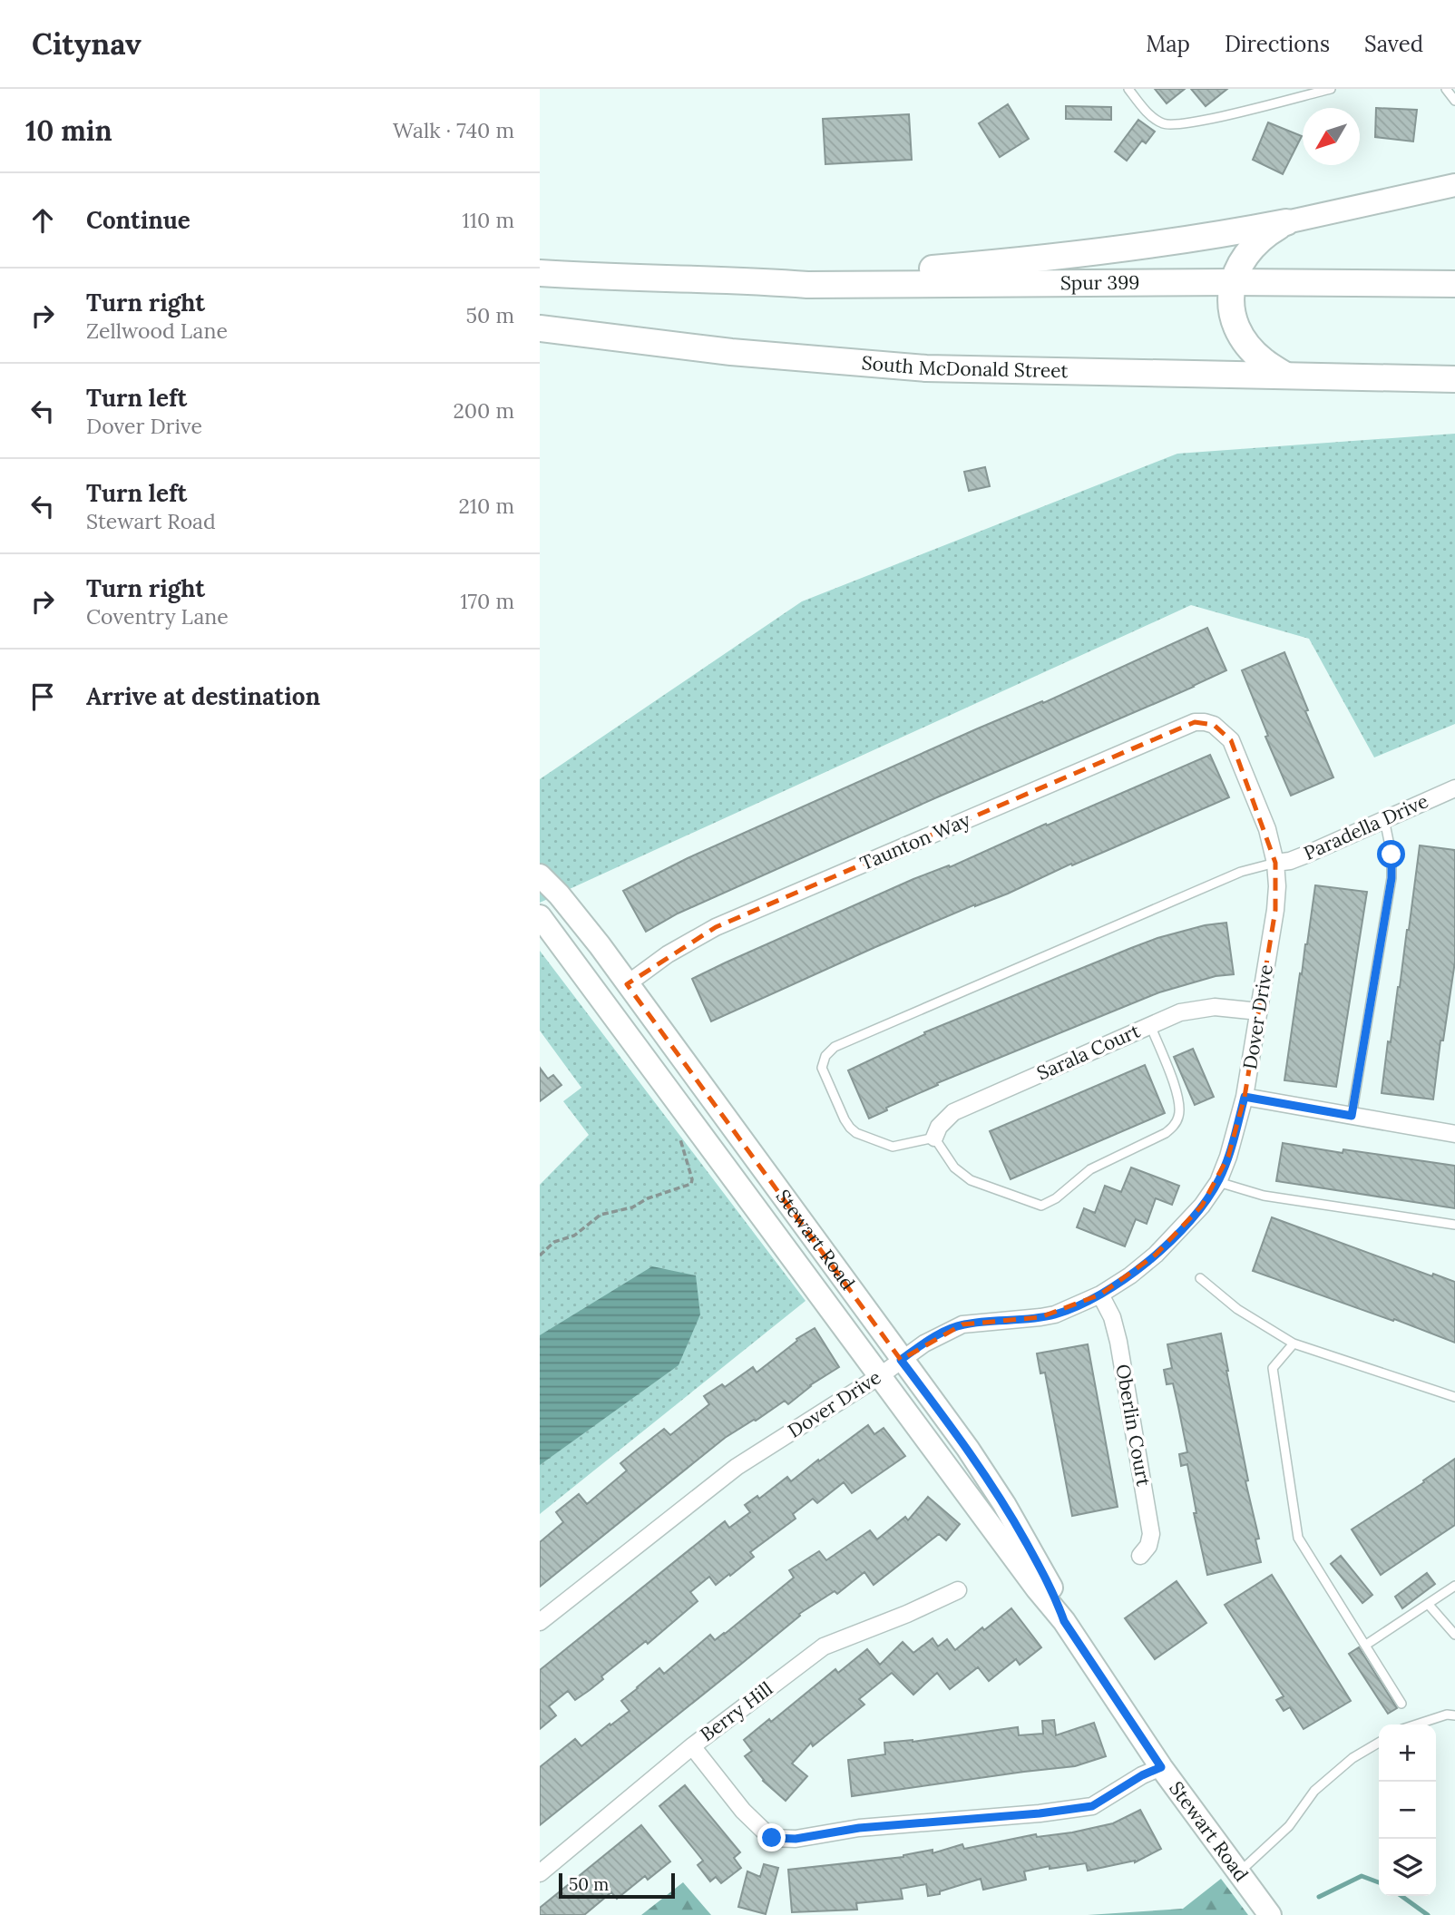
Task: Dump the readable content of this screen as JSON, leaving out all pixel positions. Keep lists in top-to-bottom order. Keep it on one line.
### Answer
{"streets":{"main road":["Spur 399","South McDonald Street"],"street":["Paradella Drive","Taunton Way","Dover Drive","Sarala Court","Stewart Road","Oberlin Court","Berry Hill"]},"crossings":[["Paradella Drive","Dover Drive"],["Taunton Way","Dover Drive"],["Taunton Way","Stewart Road"],["Dover Drive","Sarala Court"],["Dover Drive","Stewart Road"],["Dover Drive","Oberlin Court"]],"scale_bar":"50 m","north":"bottom left","page":{"header":"Citynav","nav":["Map","Directions","Saved"],"heading":["10 min","Walk · 740 m"],"list":[["Continue","110 m"],["Turn right","Zellwood Lane","50 m"],["Turn left","Dover Drive","200 m"],["Turn left","Stewart Road","210 m"],["Turn right","Coventry Lane","170 m"],"Arrive at destination"],"map_buttons":["+","−"],"scale":"50 m"}}
